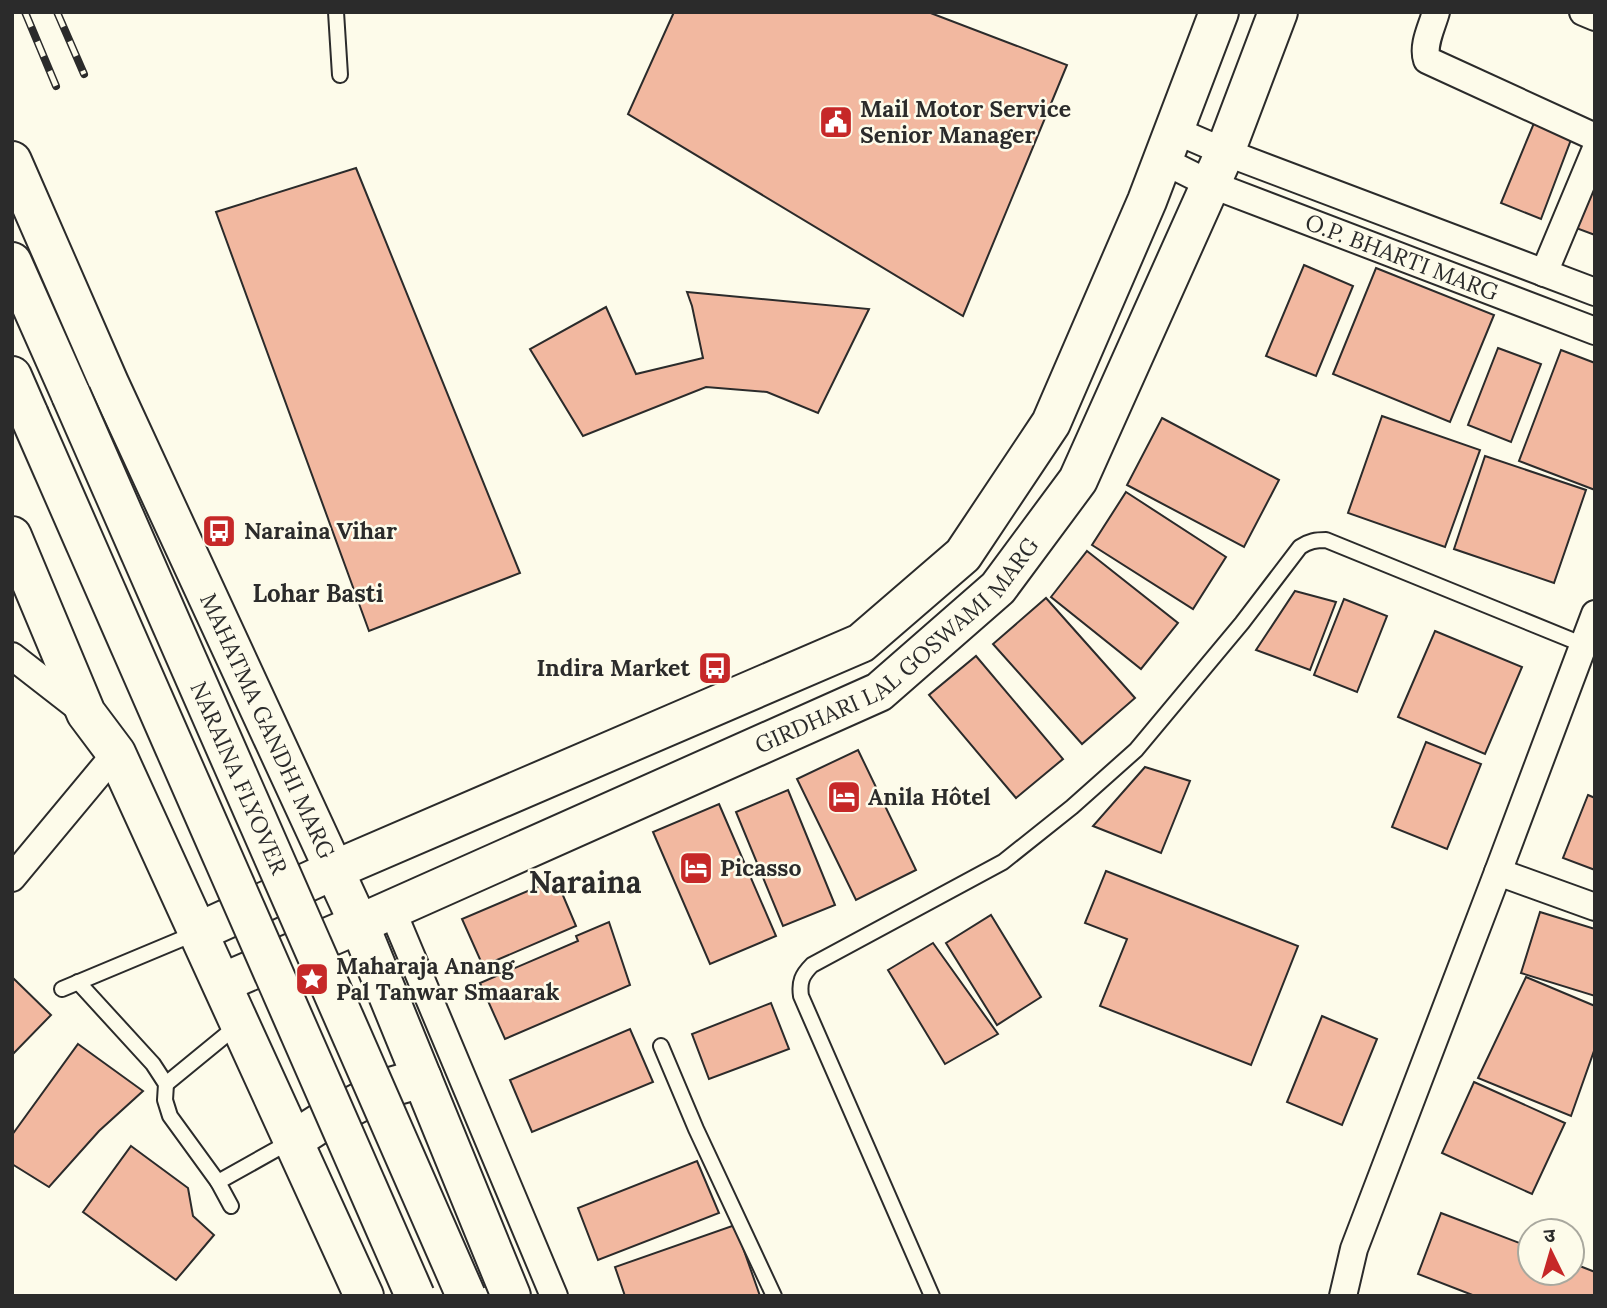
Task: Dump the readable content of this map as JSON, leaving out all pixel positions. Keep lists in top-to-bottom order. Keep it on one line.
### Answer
{"streets":{"main road":["GIRDHARI LAL GOSWAMI MARG","MAHATMA GANDHI MARG","NARAINA FLYOVER"],"street":["O.P. BHARTI MARG"]},"crossings":[["O.P. BHARTI MARG","GIRDHARI LAL GOSWAMI MARG"],["GIRDHARI LAL GOSWAMI MARG","MAHATMA GANDHI MARG"]],"districts":["Lohar Basti","Naraina"],"places":{"public building":["Mail Motor Service Senior Manager"],"bus stop":["Naraina Vihar","Indira Market"],"hotel":["Anila Hôtel","Picasso"],"place":["Maharaja Anang Pal Tanwar Smaarak"]},"north":"top"}
